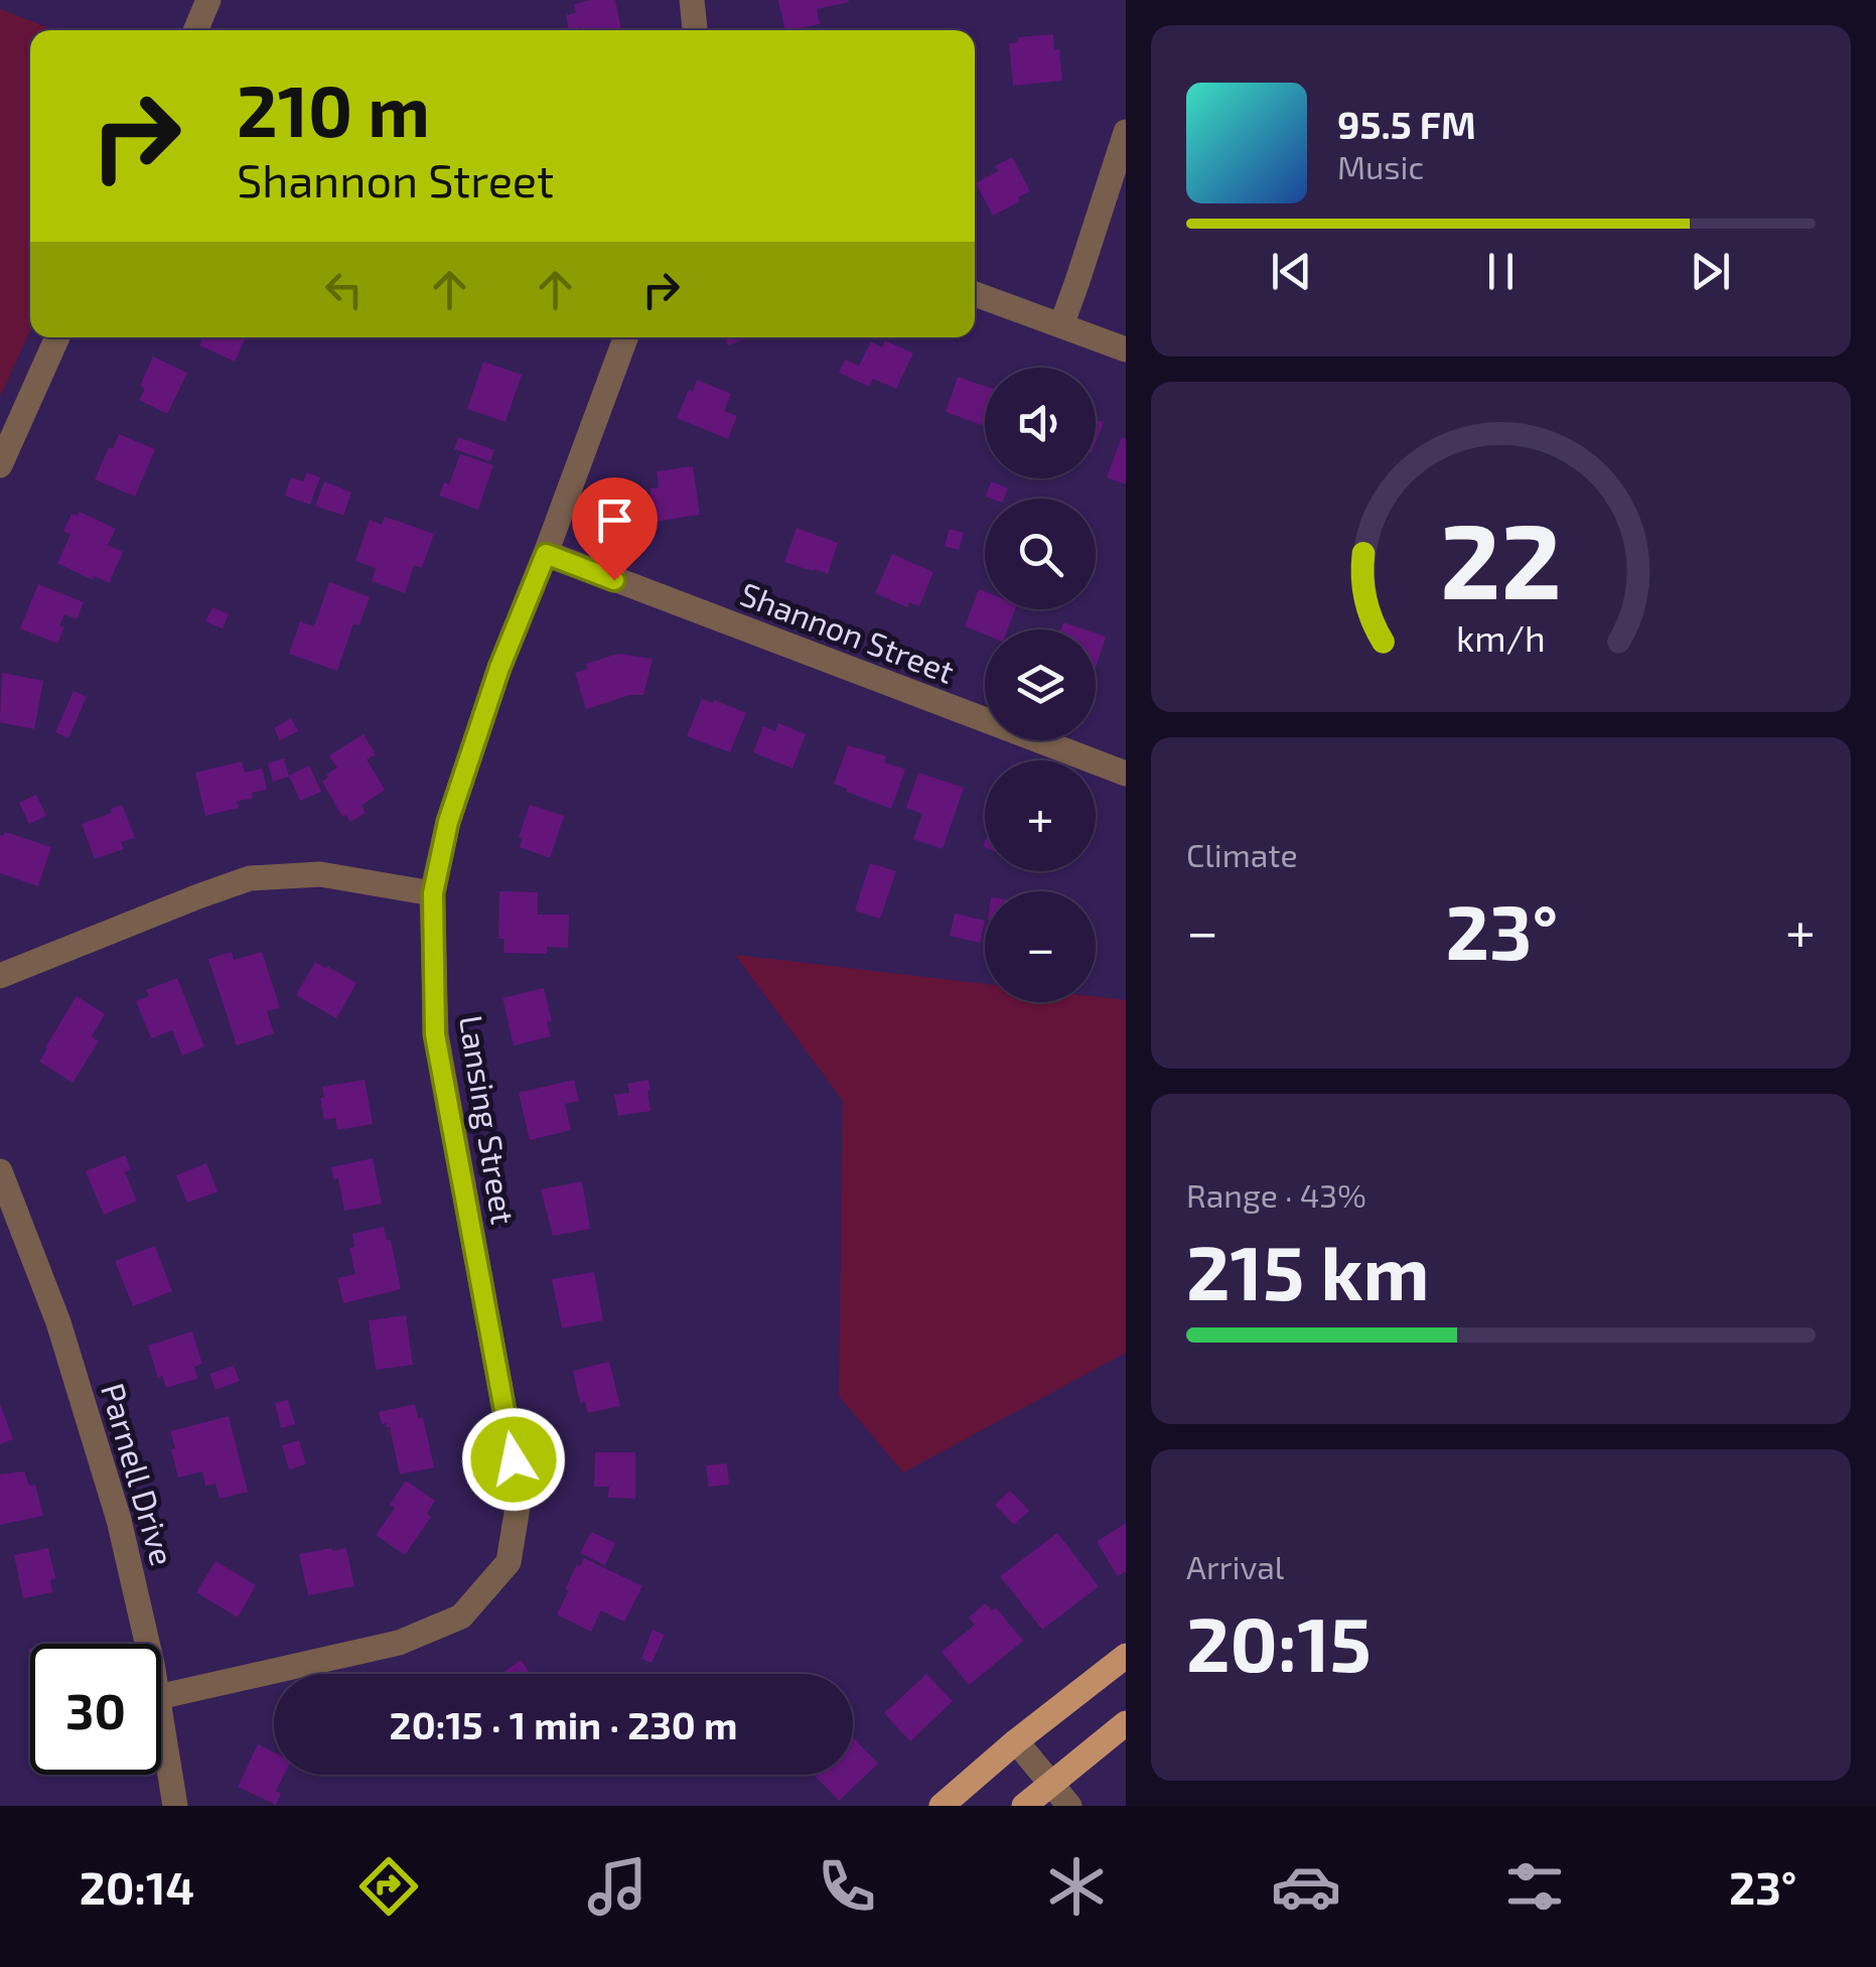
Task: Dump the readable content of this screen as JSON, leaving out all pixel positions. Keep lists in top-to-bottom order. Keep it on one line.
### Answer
{"streets":{"street":["Shannon Street","Lansing Street","Parnell Drive"]},"crossings":[["Shannon Street","Lansing Street"]],"page":{"turn":["210 m","Shannon Street"],"song":["95.5 FM","Music"],"map_buttons":["+","−"],"tile":["Climate",["Range · 43%","215 km"],["Arrival","20:15"]],"heat":["−","23°","+"],"limit":"30","trip":"20:15 · 1 min · 230 m","tabs":["20:14","23°"],"gauge":["22","km/h"]}}
